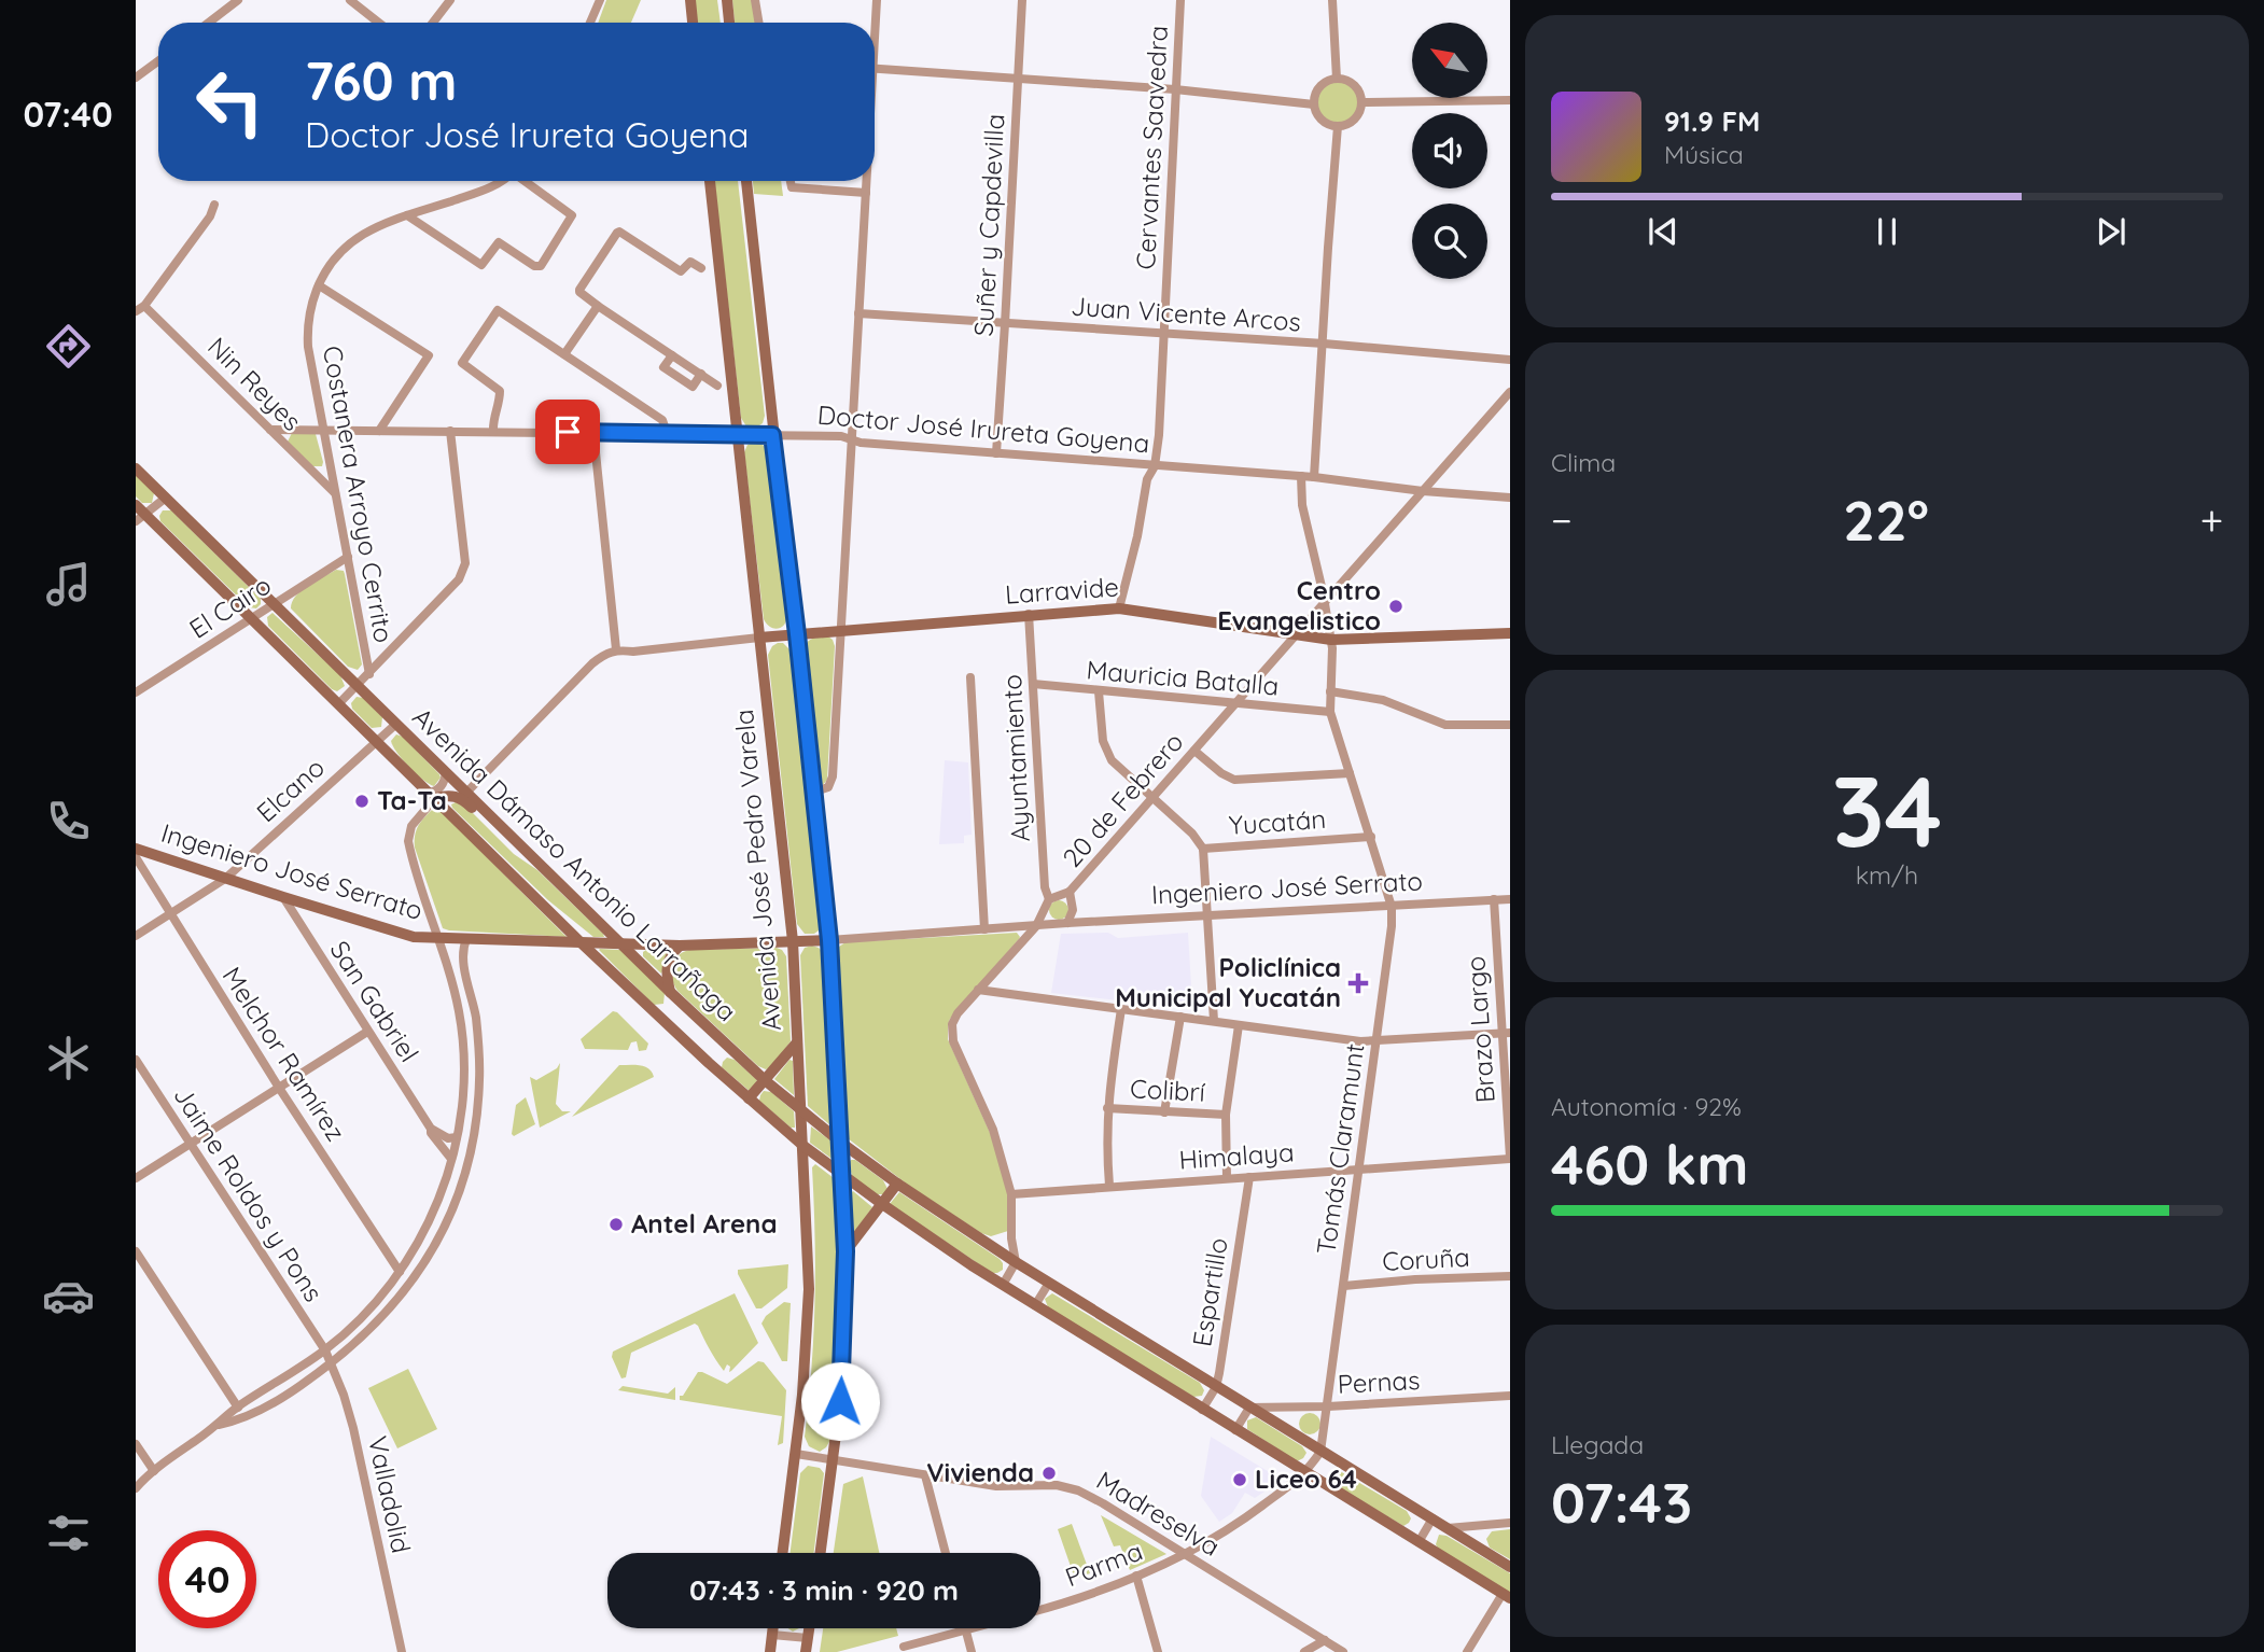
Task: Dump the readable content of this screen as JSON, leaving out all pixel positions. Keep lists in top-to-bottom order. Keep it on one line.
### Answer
{"streets":{"street":["Cervantes Saavedra","Suñer y Capdevilla","Juan Vicente Arcos","Nin Reyes","Doctor José Irureta Goyena","Costanera Arroyo Cerrito","Larravide","El Cairo","Mauricia Batalla","Ayuntamiento","Elcano","20 de Febrero","Yucatán","Avenida Dámaso Antonio Larrañaga","Avenida José Pedro Varela","Ingeniero José Serrato","San Gabriel","Brazo Largo","Melchor Ramírez","Colibrí","Tomás Claramunt","Himalaya","Jaime Roldos y Pons","Coruña","Espartillo","Pernas","Valladolid","Madreselva","Parma"]},"crossings":[["Cervantes Saavedra","Juan Vicente Arcos"],["Cervantes Saavedra","Doctor José Irureta Goyena"],["Cervantes Saavedra","Larravide"],["Suñer y Capdevilla","Juan Vicente Arcos"],["Suñer y Capdevilla","Doctor José Irureta Goyena"],["Nin Reyes","Doctor José Irureta Goyena"],["Nin Reyes","Costanera Arroyo Cerrito"],["Doctor José Irureta Goyena","Costanera Arroyo Cerrito"],["Doctor José Irureta Goyena","20 de Febrero"],["Doctor José Irureta Goyena","Avenida José Pedro Varela"],["Doctor José Irureta Goyena","Tomás Claramunt"],["Costanera Arroyo Cerrito","El Cairo"],["Larravide","Ayuntamiento"],["Larravide","20 de Febrero"],["Larravide","Avenida José Pedro Varela"],["Larravide","Tomás Claramunt"],["El Cairo","Avenida Dámaso Antonio Larrañaga"],["Mauricia Batalla","Ayuntamiento"],["Mauricia Batalla","20 de Febrero"],["Mauricia Batalla","Yucatán"],["Mauricia Batalla","Tomás Claramunt"],["Ayuntamiento","20 de Febrero"],["Elcano","Avenida Dámaso Antonio Larrañaga"],["Elcano","Ingeniero José Serrato"],["Elcano","Melchor Ramírez"],["20 de Febrero","Yucatán"],["20 de Febrero","Tomás Claramunt"],["Yucatán","Tomás Claramunt"],["Avenida Dámaso Antonio Larrañaga","Avenida José Pedro Varela"],["Avenida Dámaso Antonio Larrañaga","Ingeniero José Serrato"],["Avenida Dámaso Antonio Larrañaga","Tomás Claramunt"],["Avenida Dámaso Antonio Larrañaga","Espartillo"],["Avenida Dámaso Antonio Larrañaga","Pernas"],["Avenida Dámaso Antonio Larrañaga","Parma"],["Avenida José Pedro Varela","Ingeniero José Serrato"],["Avenida José Pedro Varela","Madreselva"],["Ingeniero José Serrato","San Gabriel"],["Ingeniero José Serrato","Brazo Largo"],["Ingeniero José Serrato","Tomás Claramunt"],["Brazo Largo","Himalaya"],["Tomás Claramunt","Himalaya"],["Tomás Claramunt","Coruña"],["Tomás Claramunt","Pernas"],["Tomás Claramunt","Parma"],["Himalaya","Espartillo"],["Jaime Roldos y Pons","Valladolid"],["Madreselva","Parma"]],"places":{"other":["Centro Evangelistico","Ta-Ta","Antel Arena","Vivienda","Liceo 64"],"health":["Policlínica Municipal Yucatán"]},"north":"top left","page":{"tabs":"07:40","turn":["760 m","Doctor José Irureta Goyena"],"song":["91.9 FM","Música"],"tile":["Clima",["34","km/h"],["Autonomía · 92%","460 km"],["Llegada","07:43"]],"heat":["−","22°","+"],"limit":"40","trip":"07:43 · 3 min · 920 m"}}
